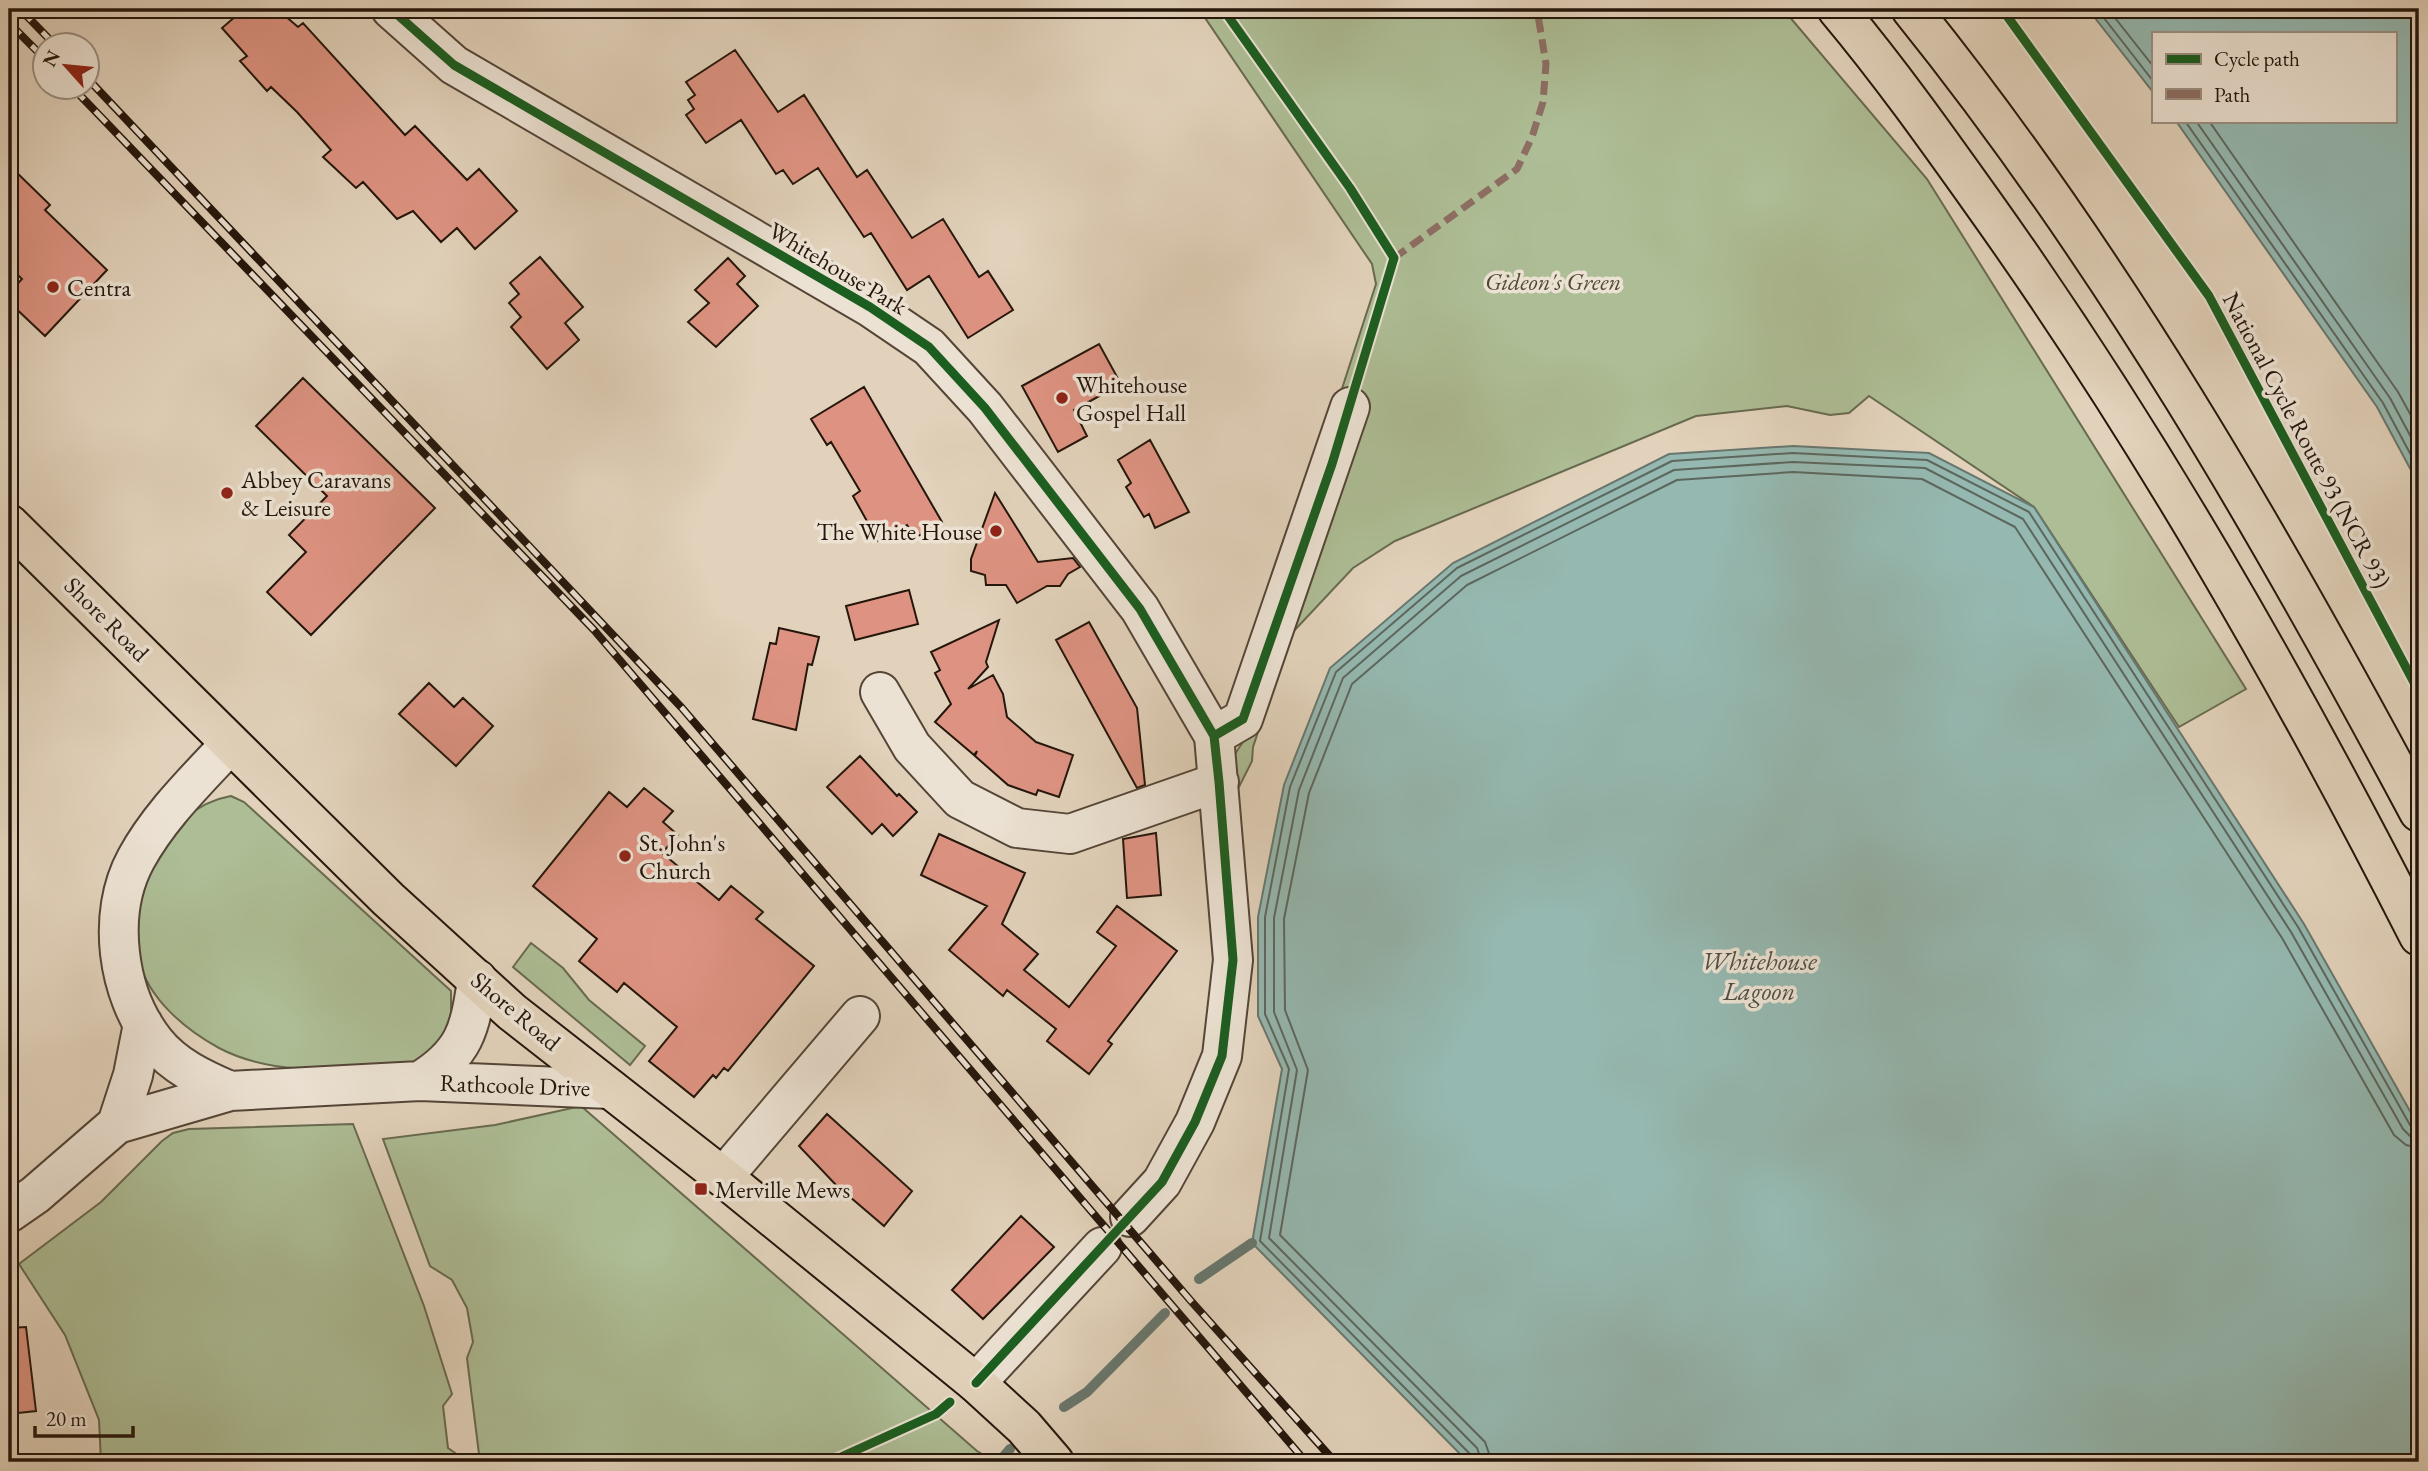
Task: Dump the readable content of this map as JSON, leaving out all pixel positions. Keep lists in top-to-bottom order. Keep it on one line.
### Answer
{"streets":{"main road":["Shore Road"],"street":["Whitehouse Park","Rathcoole Drive"],"cycle path":["National Cycle Route 93 (NCR 93)"]},"crossings":[["Shore Road","Rathcoole Drive"]],"water":["Whitehouse Lagoon"],"parks":["Gideon's Green"],"places":{"other":["Centra","Whitehouse Gospel Hall","Abbey Caravans & Leisure","The White House","St. John's Church"],"transit":["Merville Mews"]},"legend":["Cycle path","Path"],"scale_bar":"20 m","north":"top left"}
